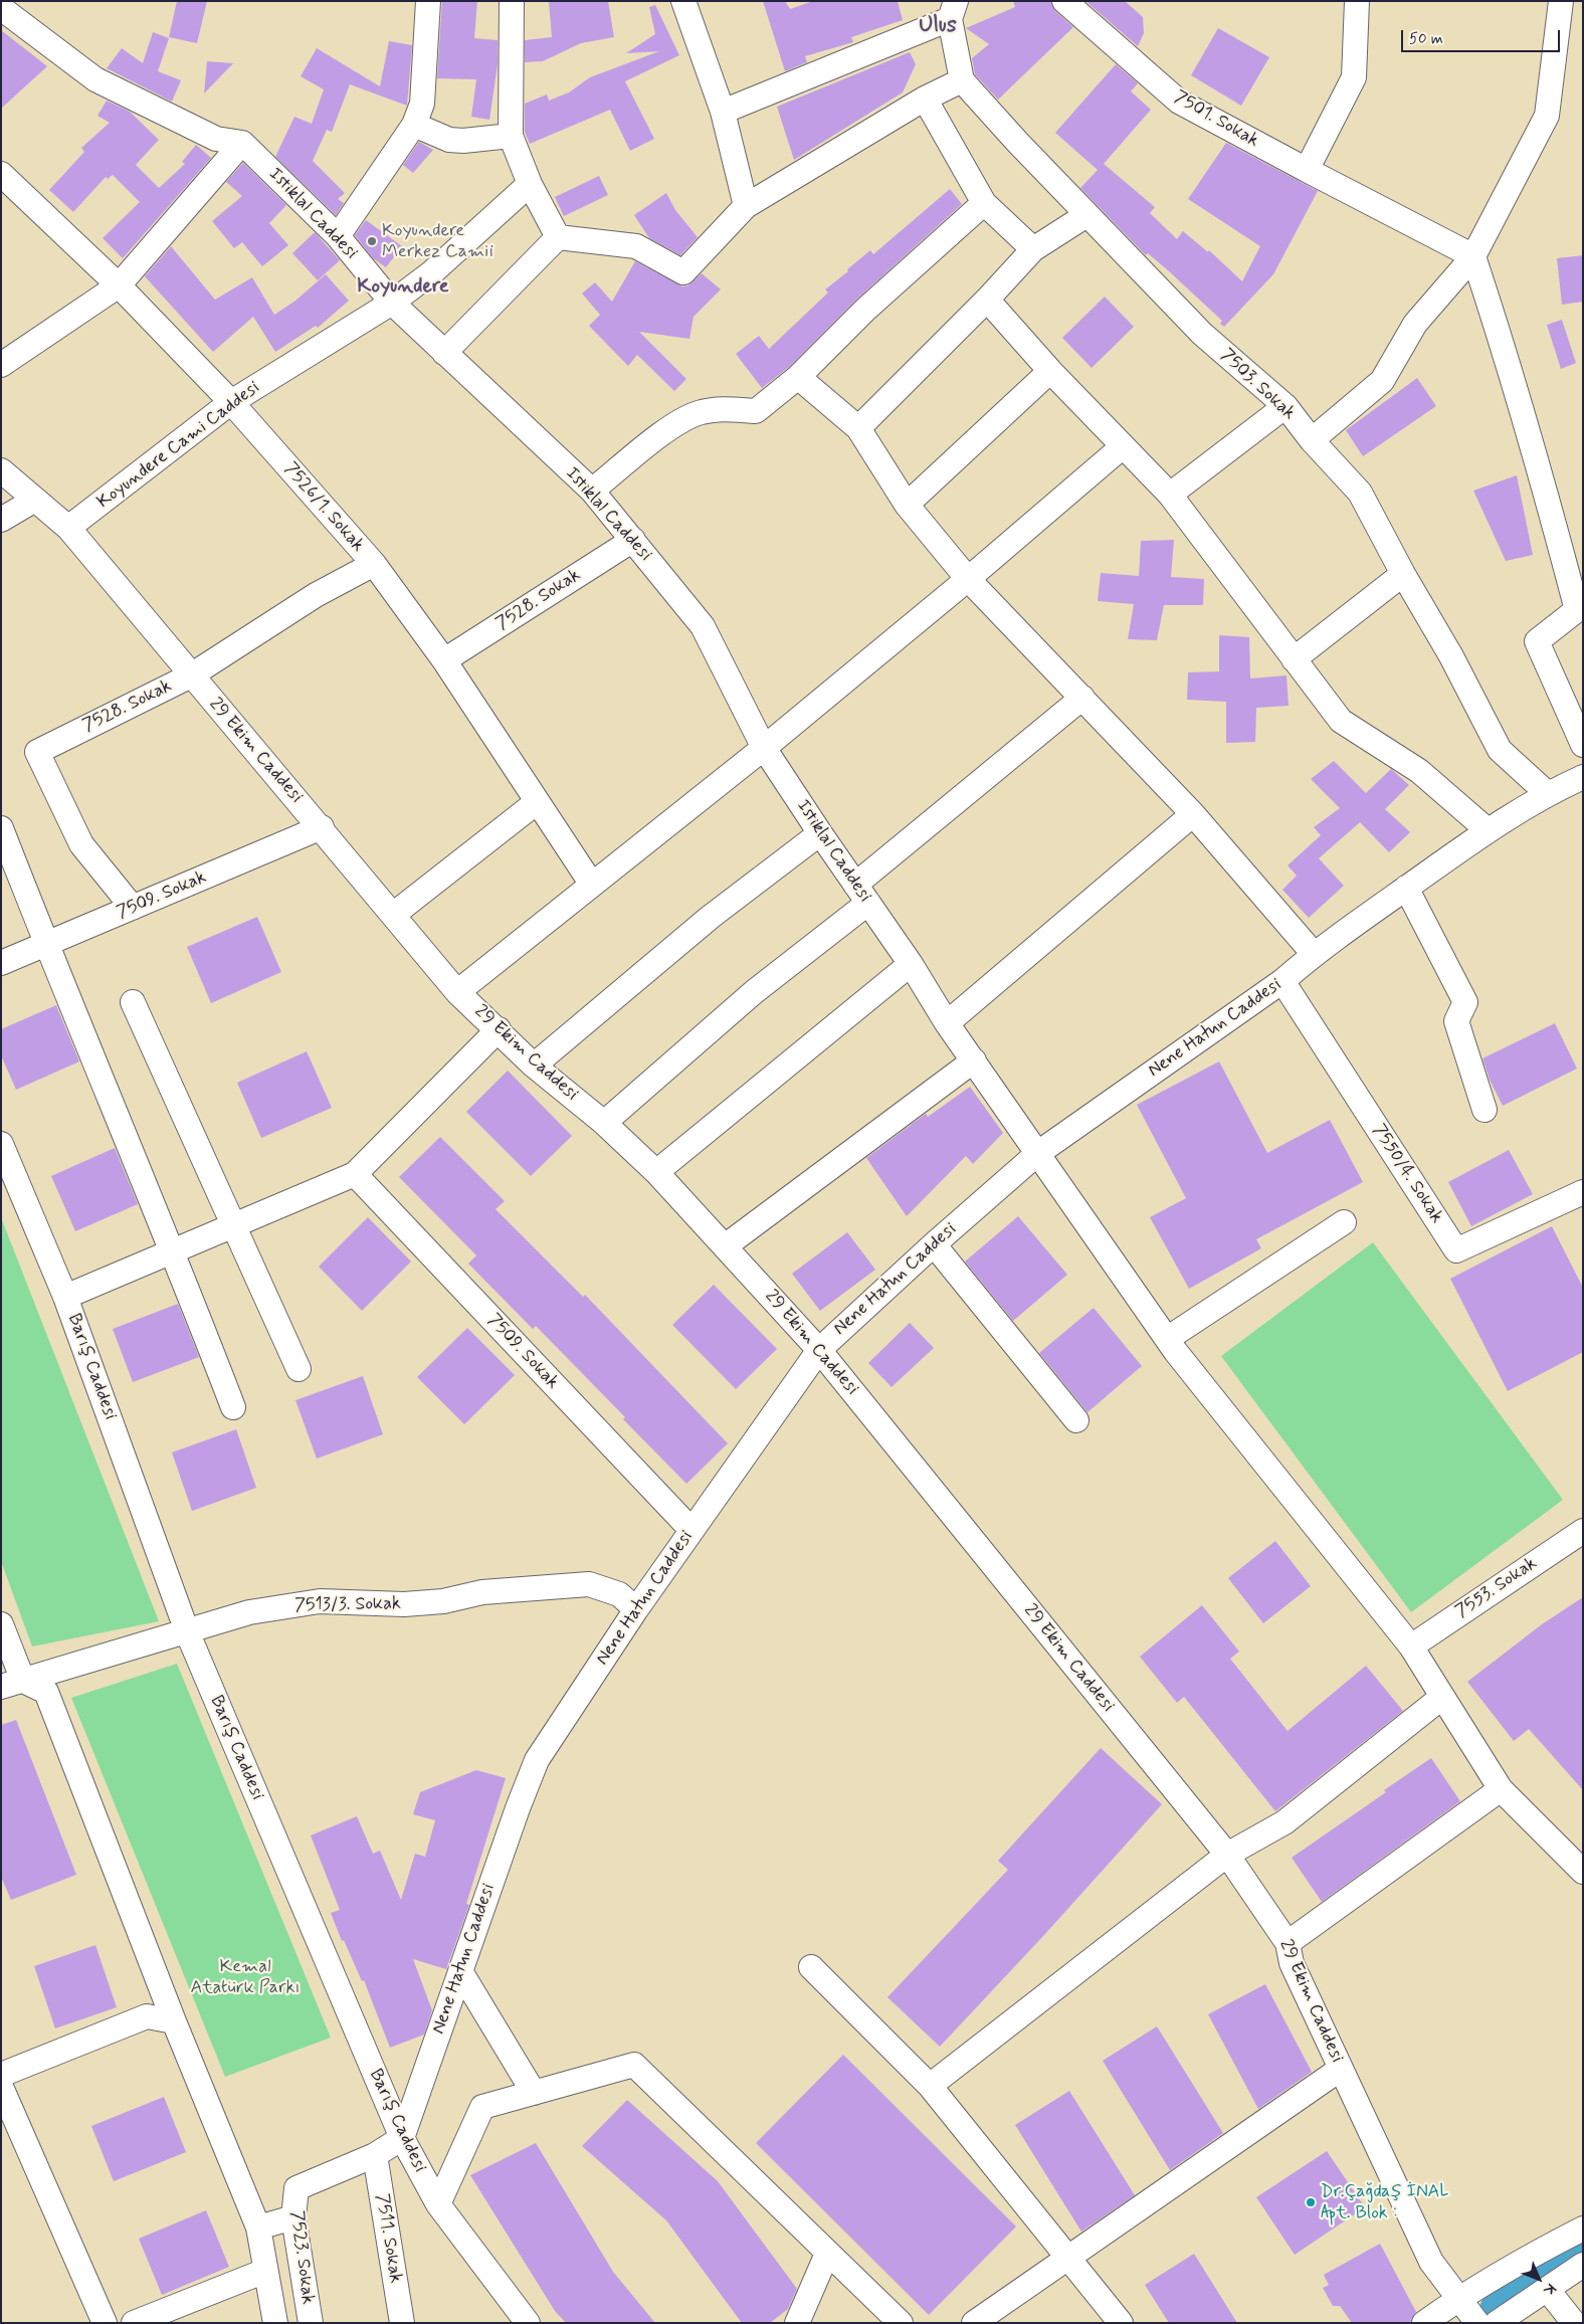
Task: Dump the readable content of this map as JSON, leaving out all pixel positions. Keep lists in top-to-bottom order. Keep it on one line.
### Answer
{"streets":{"street":["7501. Sokak","Istiklal Caddesi","7503. Sokak","Koyundere Cami Caddesi","7526/1. Sokak","7528. Sokak","29 Ekim Caddesi","7509. Sokak","Nene Hatun Caddesi","7550/4. Sokak","Barış Caddesi","7553. Sokak","7513/3. Sokak","7511. Sokak","7523. Sokak"]},"crossings":[["Istiklal Caddesi","Koyundere Cami Caddesi"],["Istiklal Caddesi","7528. Sokak"],["Istiklal Caddesi","Nene Hatun Caddesi"],["Istiklal Caddesi","7553. Sokak"],["7503. Sokak","Nene Hatun Caddesi"],["Koyundere Cami Caddesi","7526/1. Sokak"],["Koyundere Cami Caddesi","29 Ekim Caddesi"],["7526/1. Sokak","7528. Sokak"],["7528. Sokak","29 Ekim Caddesi"],["7528. Sokak","7509. Sokak"],["29 Ekim Caddesi","7509. Sokak"],["29 Ekim Caddesi","Nene Hatun Caddesi"],["7509. Sokak","Nene Hatun Caddesi"],["Nene Hatun Caddesi","7550/4. Sokak"],["Nene Hatun Caddesi","Barış Caddesi"],["Nene Hatun Caddesi","7513/3. Sokak"],["Nene Hatun Caddesi","7523. Sokak"],["Barış Caddesi","7513/3. Sokak"],["Barış Caddesi","7523. Sokak"],["7511. Sokak","7523. Sokak"]],"districts":["Ulus","Koyundere"],"parks":["Kemal Atatürk Parkı"],"places":["Koyundere Merkez Camii","Dr.Çağdaş İNAL Apt. Blok :"],"scale_bar":"50 m","north":"bottom right"}
